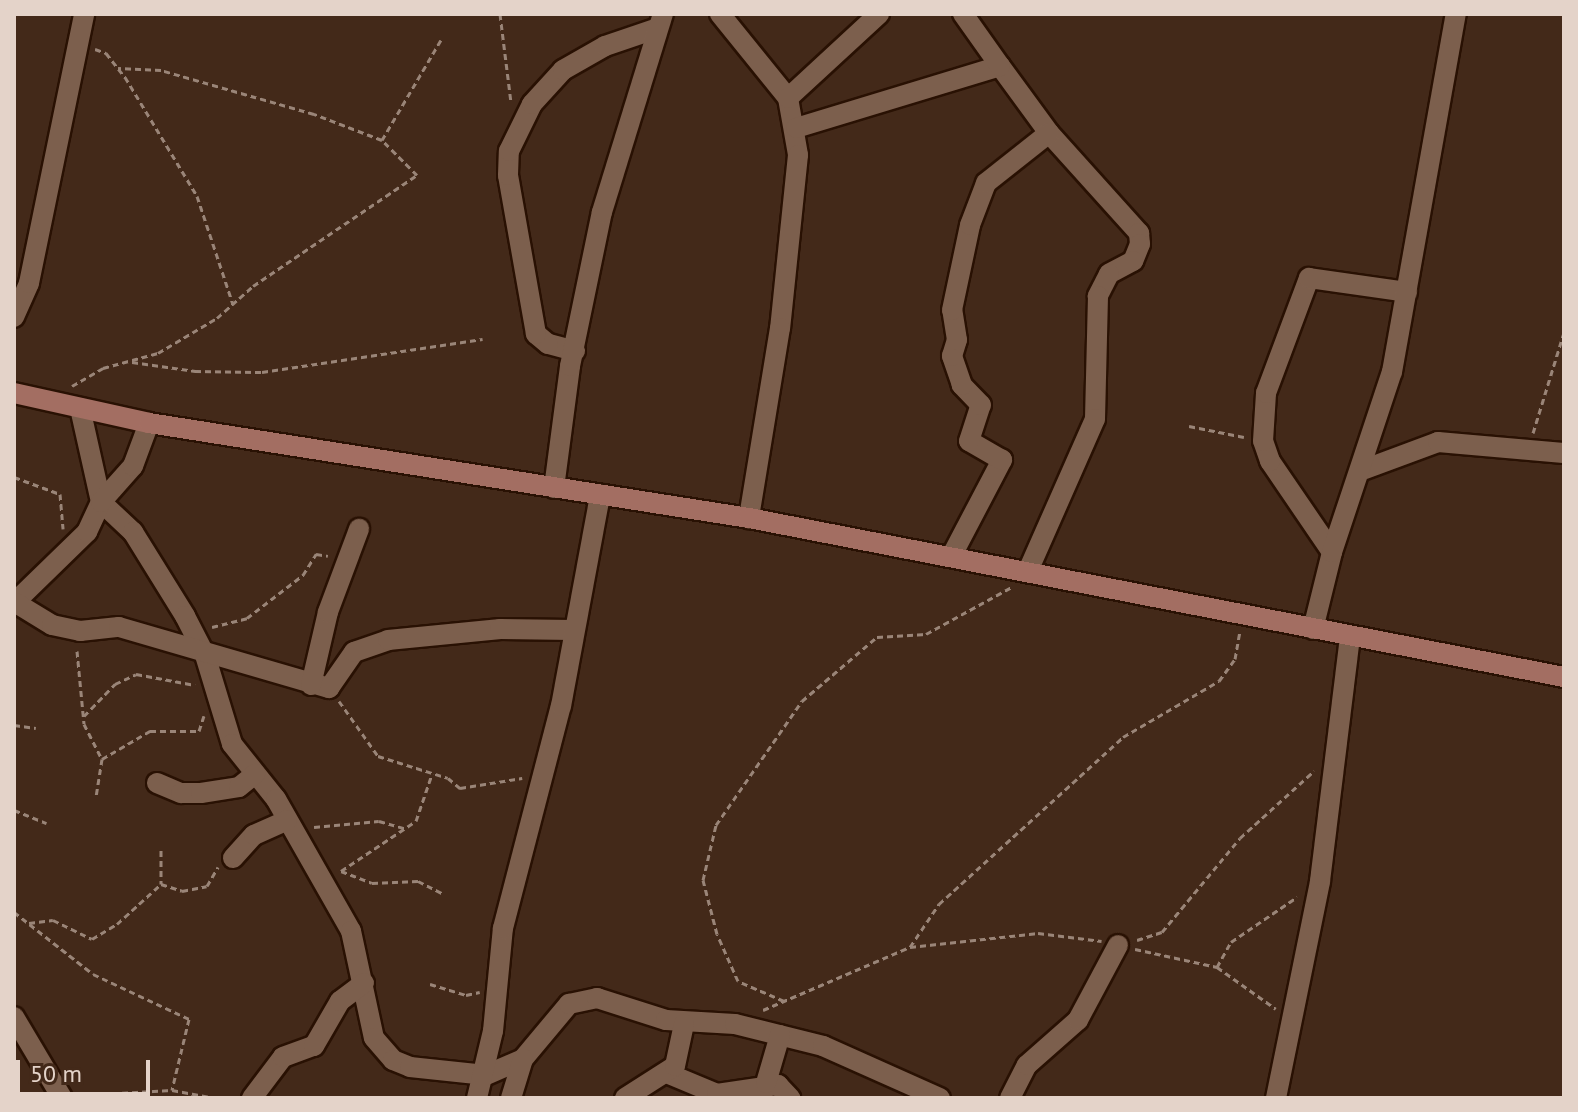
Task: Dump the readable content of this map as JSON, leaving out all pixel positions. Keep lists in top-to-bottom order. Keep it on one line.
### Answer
{"scale_bar":"50 m"}
